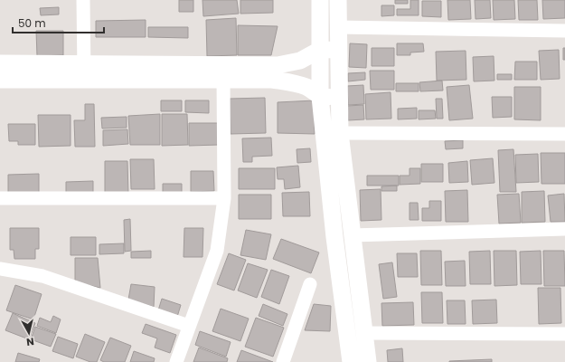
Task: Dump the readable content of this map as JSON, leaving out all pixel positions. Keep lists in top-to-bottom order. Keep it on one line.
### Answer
{"scale_bar":"50 m","north":"bottom"}
